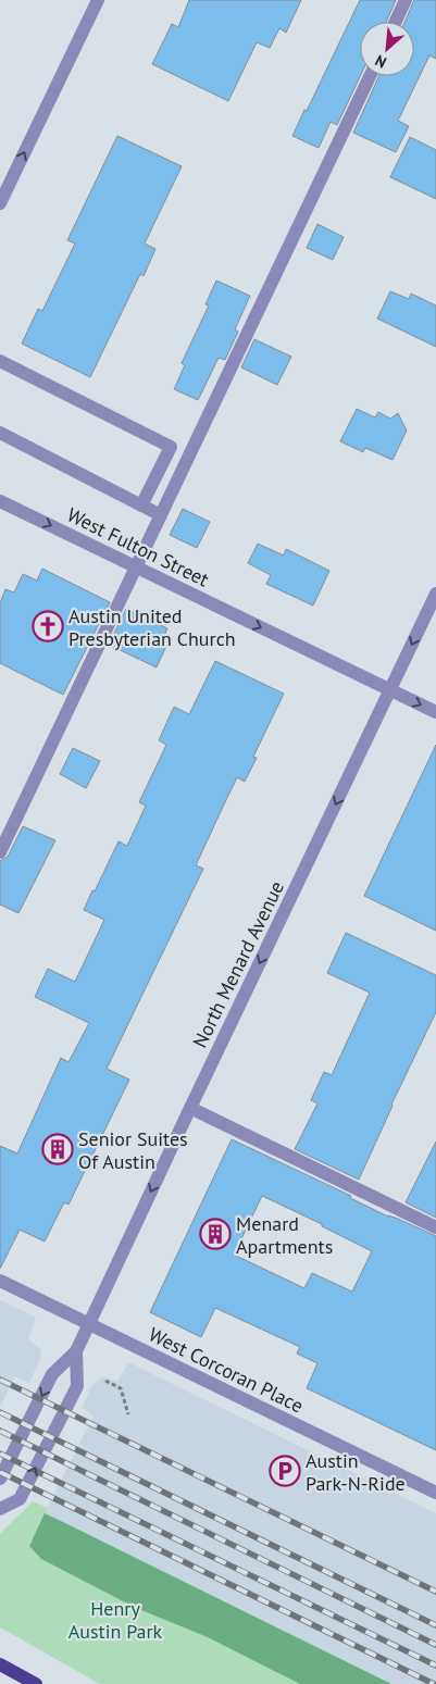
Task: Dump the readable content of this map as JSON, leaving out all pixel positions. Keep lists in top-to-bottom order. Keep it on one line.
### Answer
{"streets":{"street":["West Fulton Street","North Menard Avenue","West Corcoran Place"]},"crossings":[["West Fulton Street","North Menard Avenue"],["North Menard Avenue","West Corcoran Place"]],"parks":["Henry Austin Park"],"places":{"church":["Austin United Presbyterian Church"],"building":["Senior Suites Of Austin","Menard Apartments"],"parking":["Austin Park-N-Ride"]},"north":"bottom left"}
